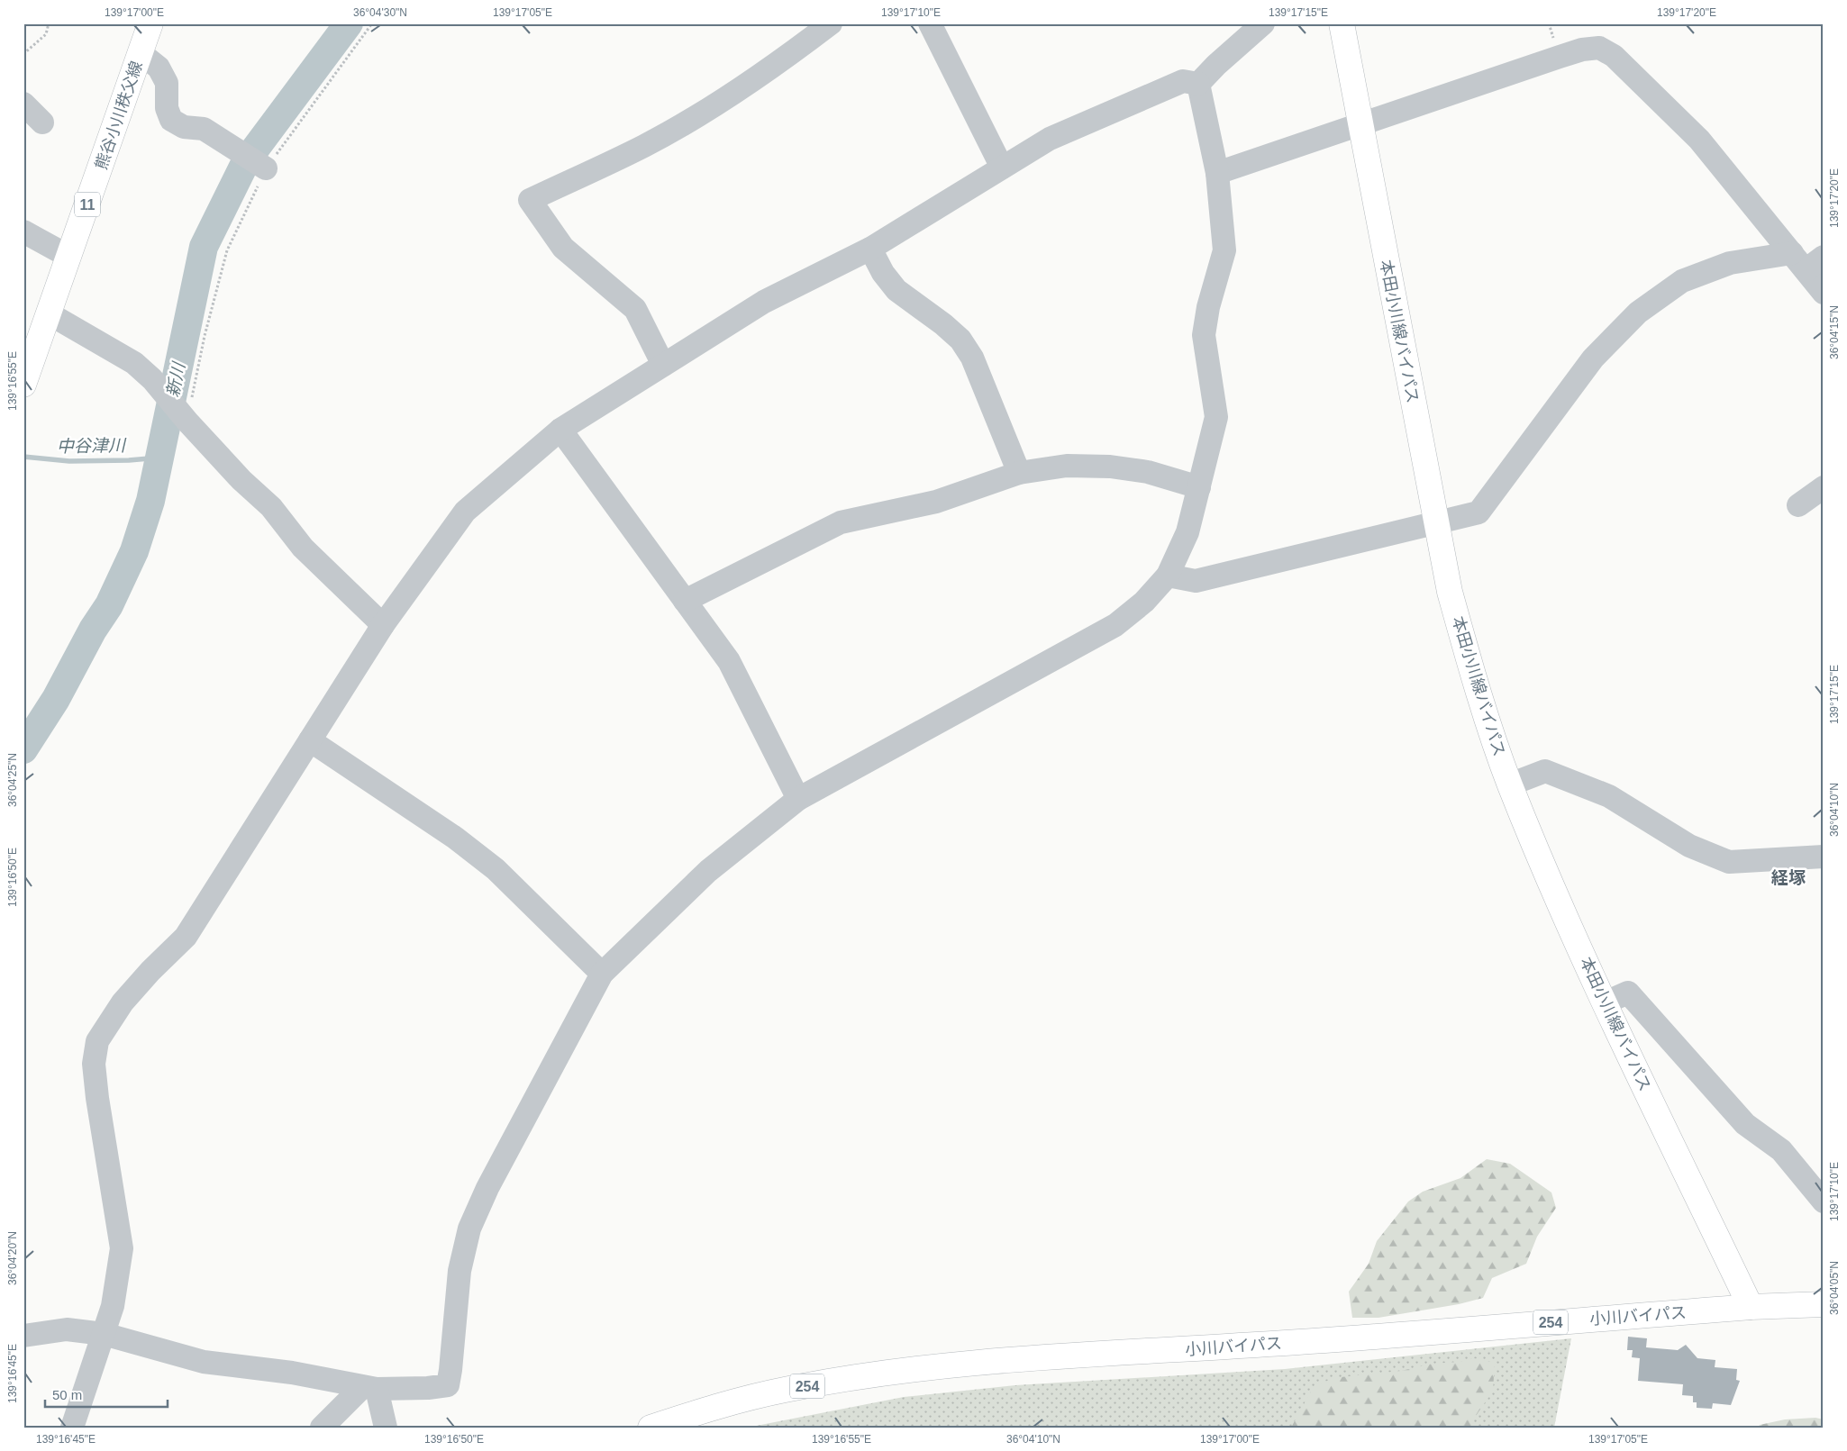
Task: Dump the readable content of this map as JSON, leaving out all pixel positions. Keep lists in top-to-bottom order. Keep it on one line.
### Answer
{"streets":{"main road":["熊谷小川秩父線","11","本田小川線バイパス","小川バイパス","254"]},"crossings":[["本田小川線バイパス","小川バイパス"]],"districts":["経塚"],"water":["新川","中谷津川"],"scale_bar":"50 m","coordinates":["139°17'00\"E","36°04'30\"N","139°17'05\"E","139°17'10\"E","139°17'15\"E","139°17'20\"E","36°04'15\"N","139°16'55\"E","36°04'25\"N","36°04'10\"N","139°16'50\"E","36°04'20\"N","36°04'05\"N","139°16'45\"E"]}
